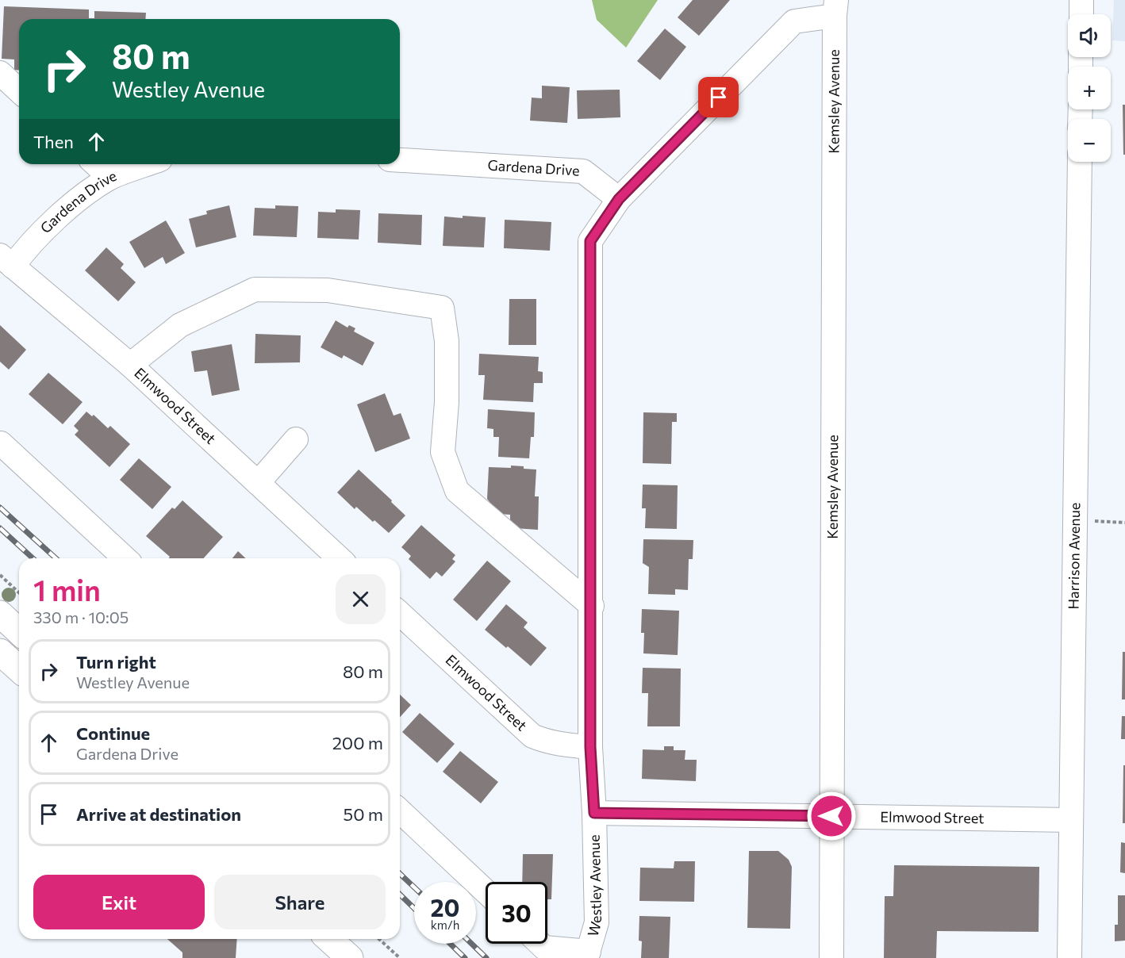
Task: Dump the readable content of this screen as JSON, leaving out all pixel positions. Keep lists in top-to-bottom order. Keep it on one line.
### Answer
{"streets":{"street":["Kemsley Avenue","Gardena Drive","Elmwood Street","Harrison Avenue","Westley Avenue"]},"crossings":[["Kemsley Avenue","Elmwood Street"],["Gardena Drive","Elmwood Street"],["Gardena Drive","Westley Avenue"],["Elmwood Street","Harrison Avenue"],["Elmwood Street","Westley Avenue"]],"page":{"map_buttons":["+","−"],"turn":["80 m","Westley Avenue"],"then":"Then","heading":["1 min","330 m · 10:05"],"list":[{"name":"Turn right","note":"Westley Avenue","value":"80 m"},{"name":"Continue","note":"Gardena Drive","value":"200 m"},{"name":"Arrive at destination","value":"50 m"}],"buttons":["Exit","Share"],"speed":"20 km/h","limit":"30"}}
